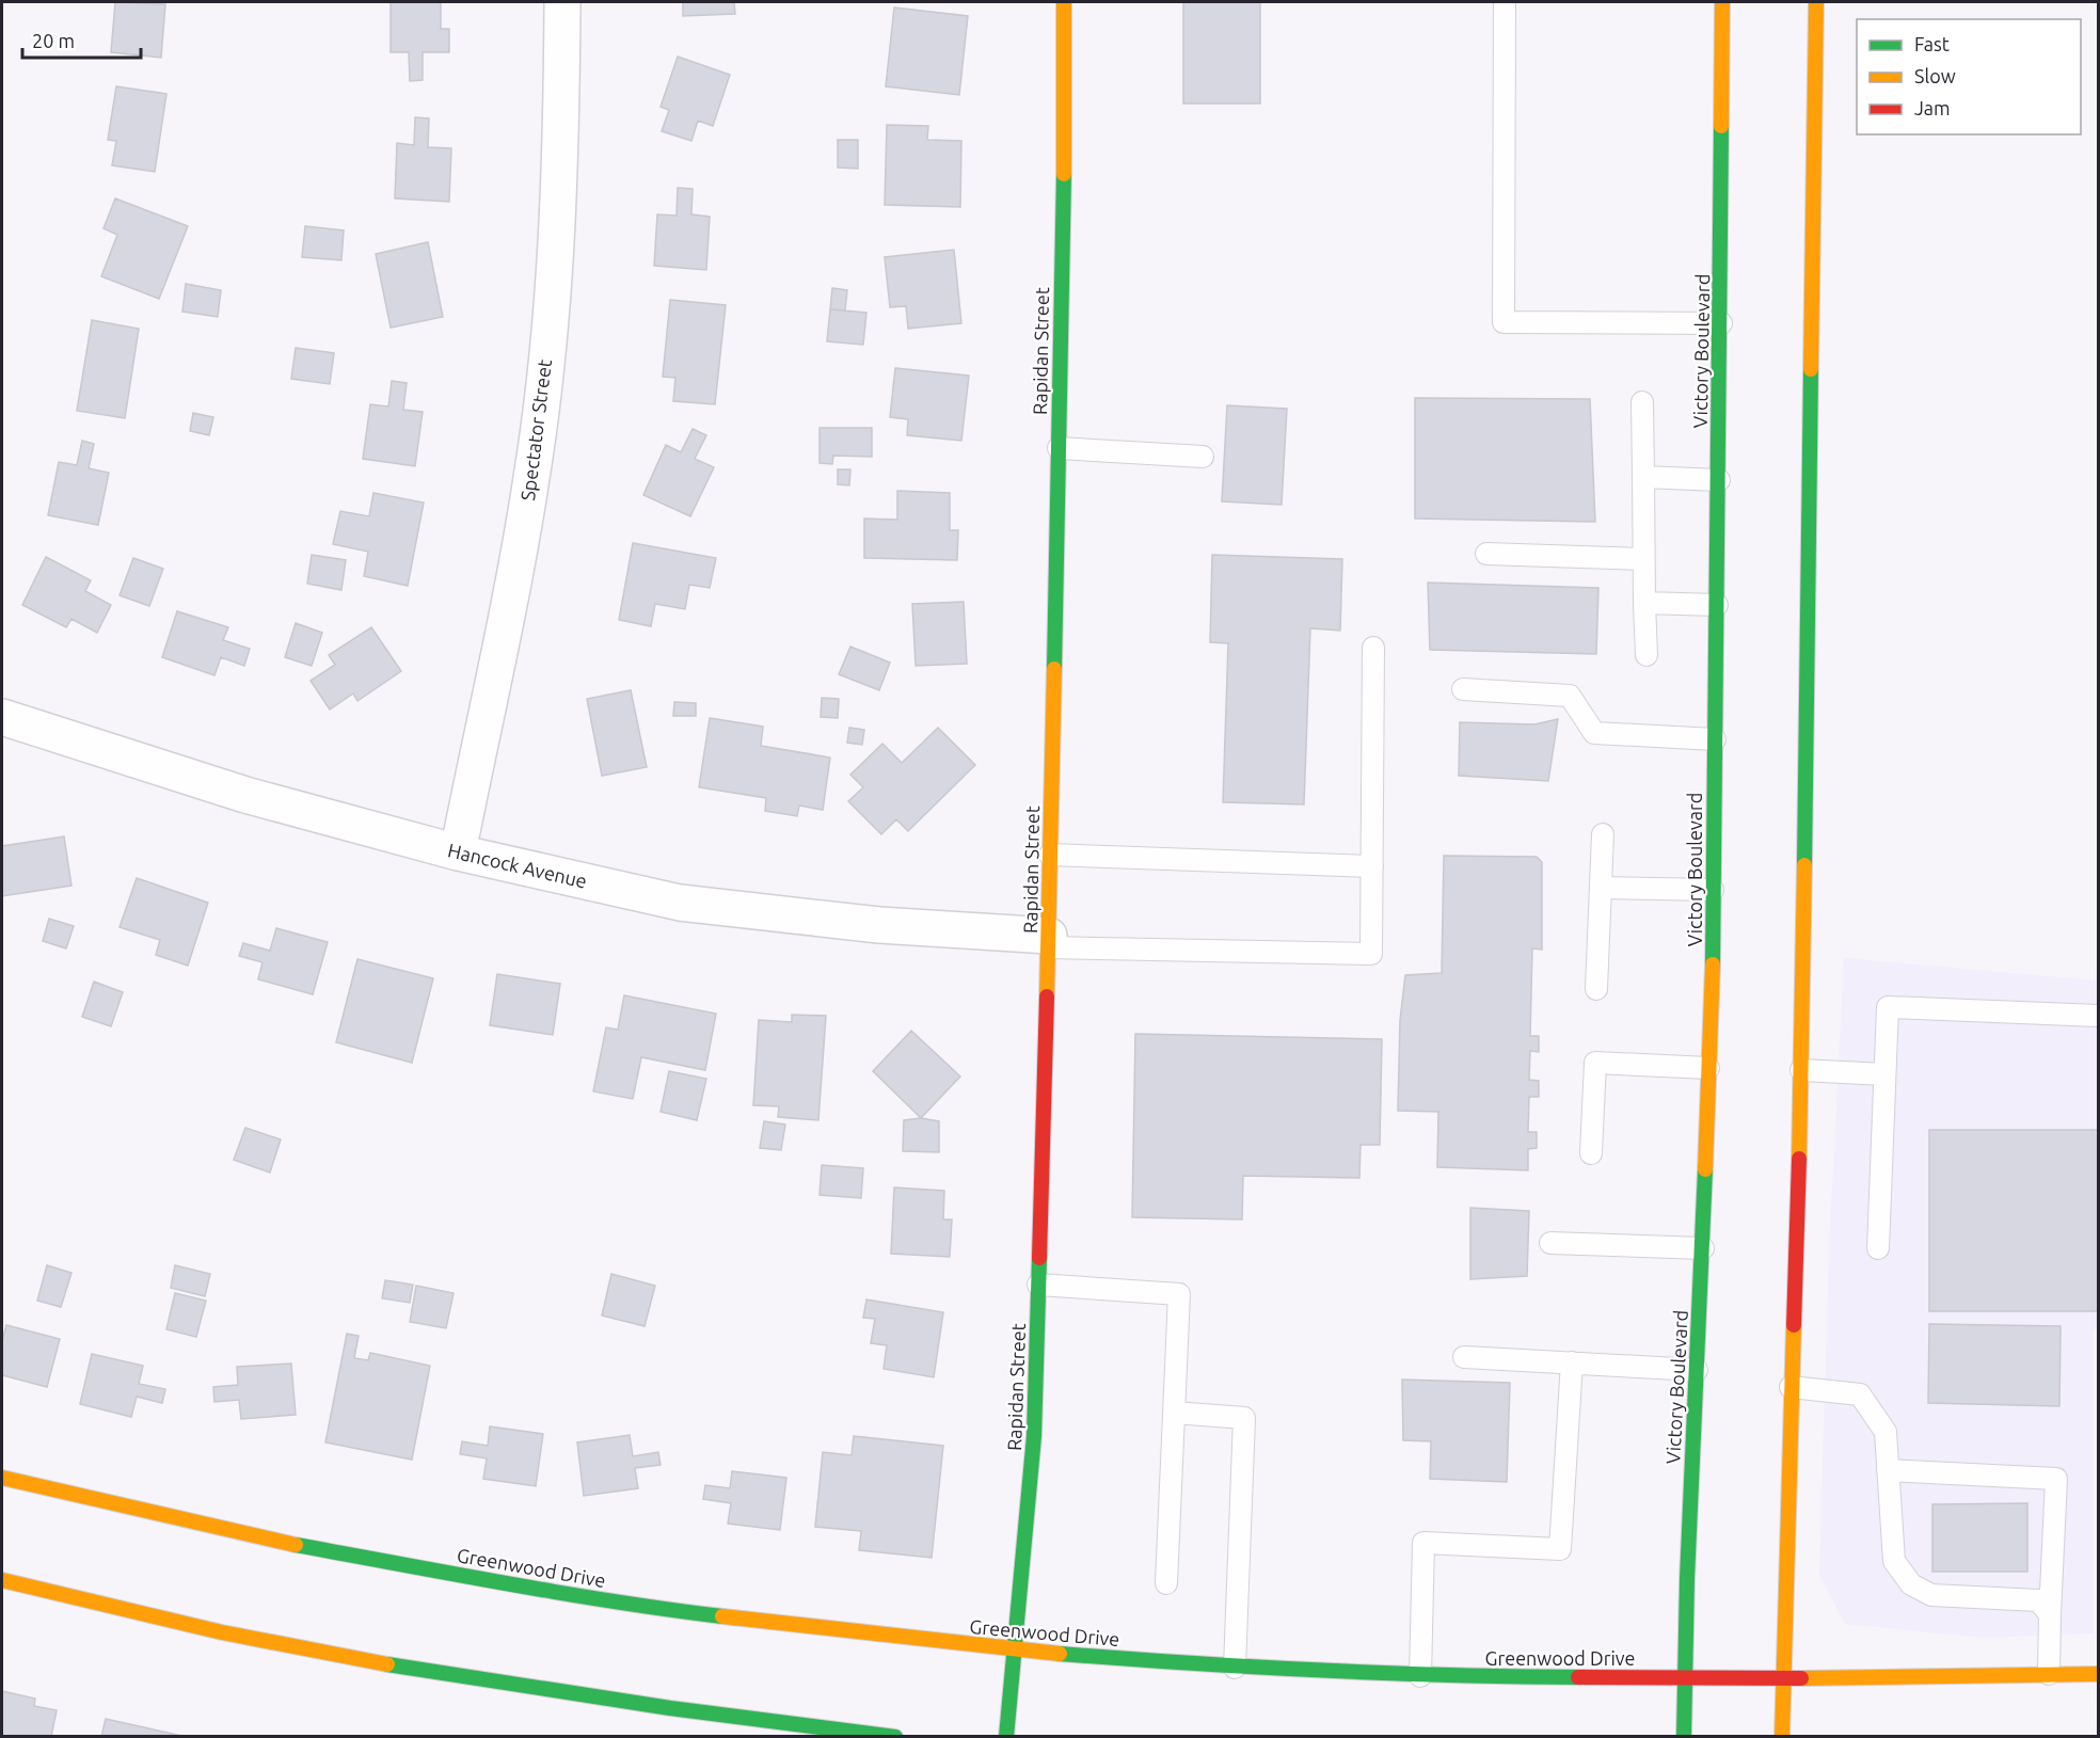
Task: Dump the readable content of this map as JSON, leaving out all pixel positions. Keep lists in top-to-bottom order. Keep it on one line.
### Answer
{"streets":{"main road":["Rapidan Street","Victory Boulevard","Greenwood Drive"],"street":["Spectator Street","Hancock Avenue"]},"crossings":[["Rapidan Street","Hancock Avenue"],["Rapidan Street","Greenwood Drive"],["Victory Boulevard","Greenwood Drive"],["Spectator Street","Hancock Avenue"]],"legend":["Fast","Slow","Jam"],"scale_bar":"20 m"}
